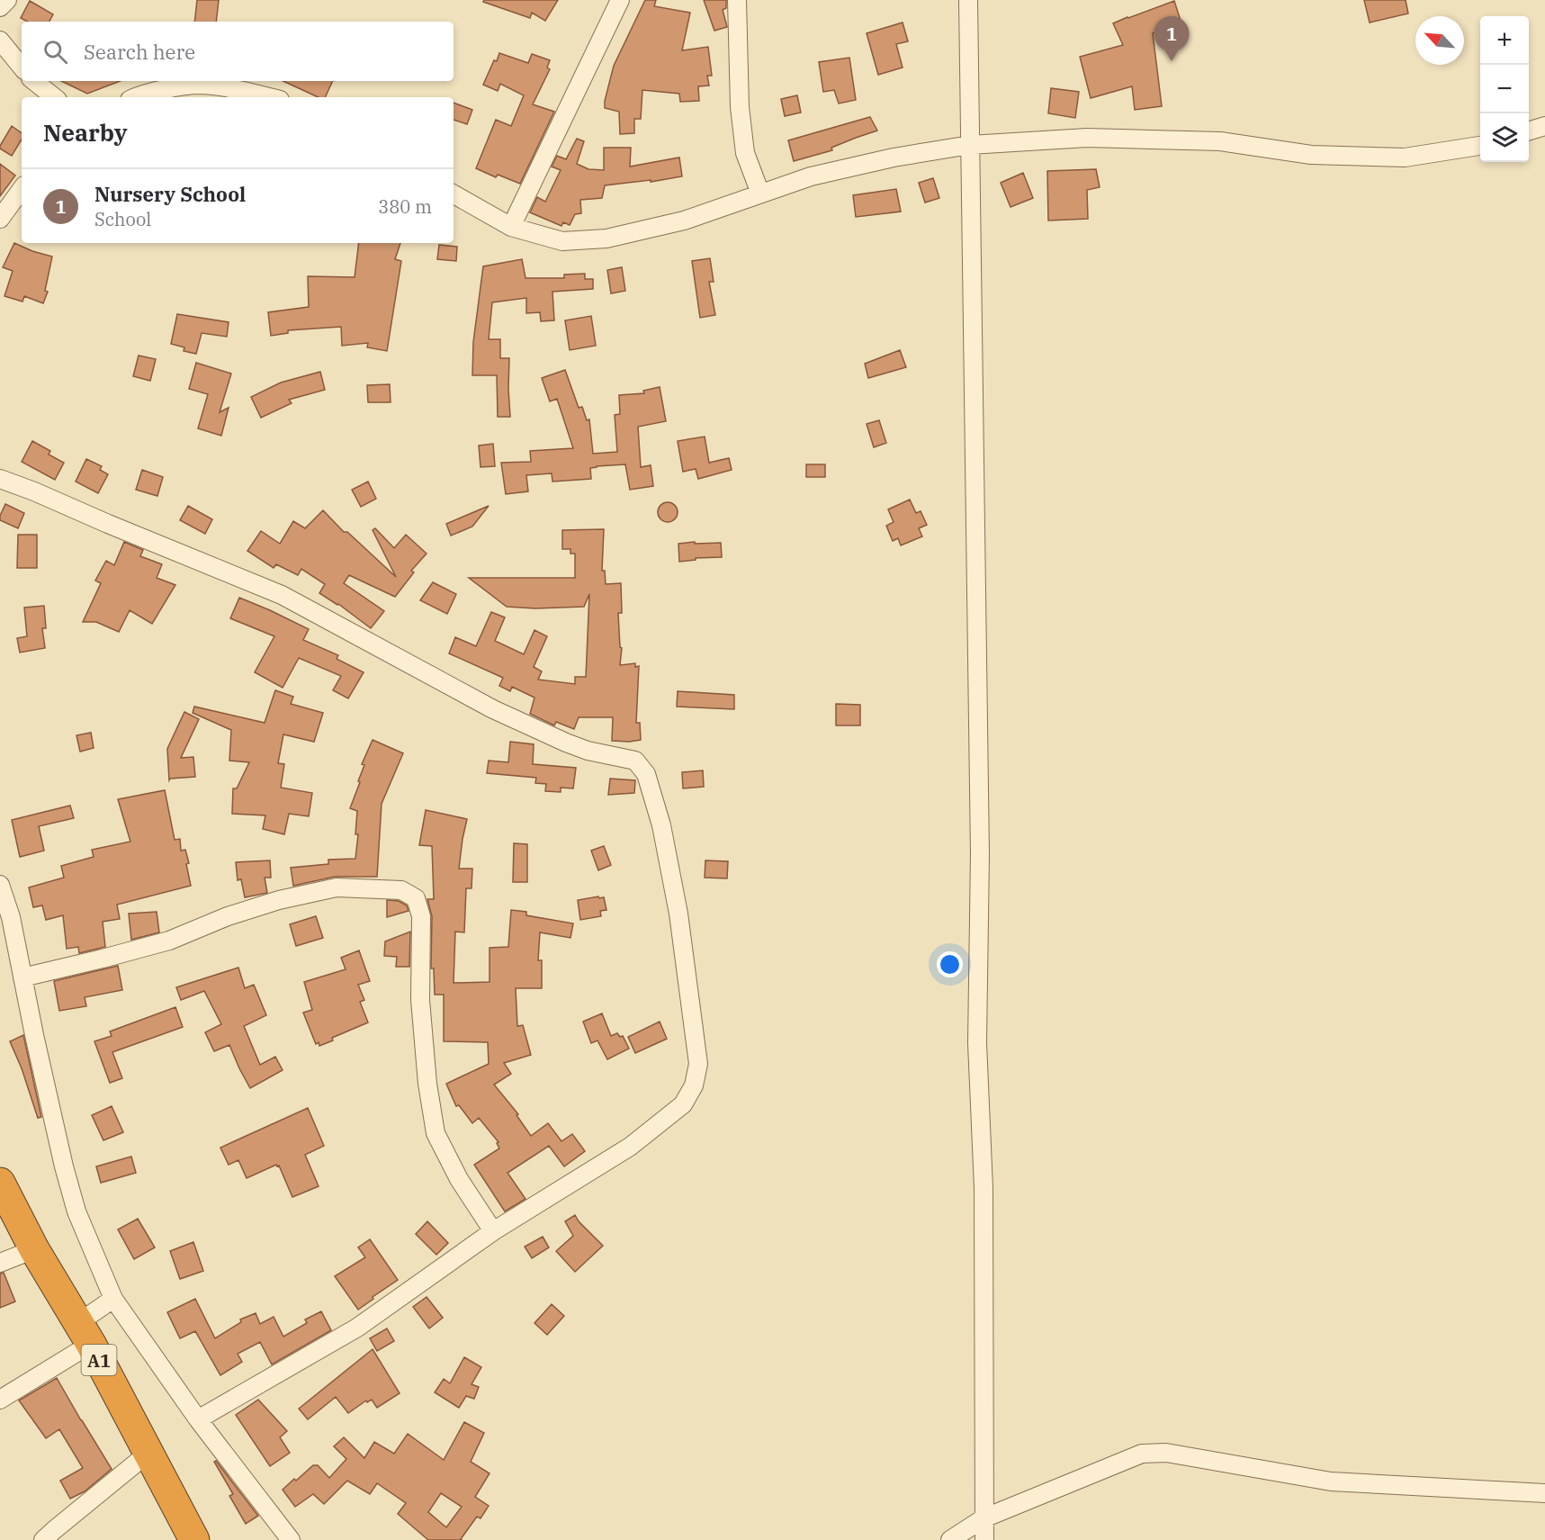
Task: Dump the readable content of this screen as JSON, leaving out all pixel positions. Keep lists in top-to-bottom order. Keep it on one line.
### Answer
{"streets":{"highway":["A1"]},"north":"top left","page":{"map_buttons":["+","−"],"pins":"1","search":"Search here","heading":"Nearby","list":[{"mark":"1","name":"Nursery School","note":"School","value":"380 m"}]}}
